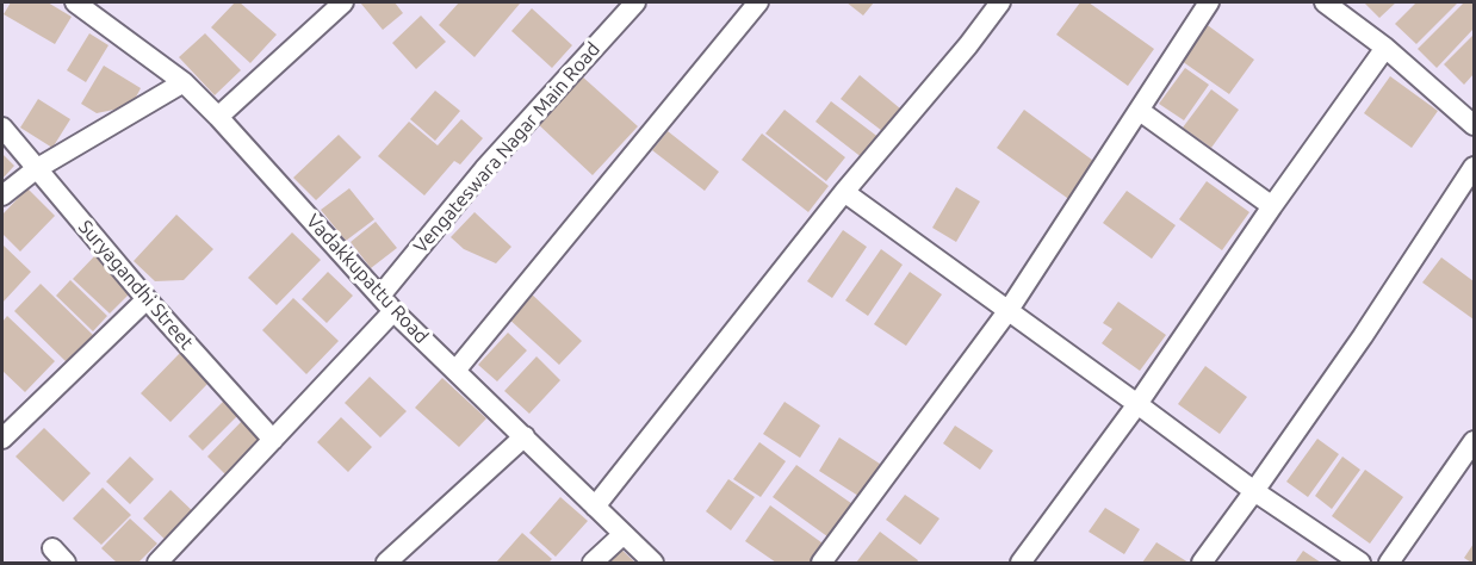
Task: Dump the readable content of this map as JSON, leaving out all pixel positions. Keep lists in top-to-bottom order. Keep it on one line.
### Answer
{"streets":{"street":["Vengateswara Nagar Main Road","Vadakkupattu Road","Suryagandhi Street"]},"crossings":[["Vengateswara Nagar Main Road","Vadakkupattu Road"]]}
